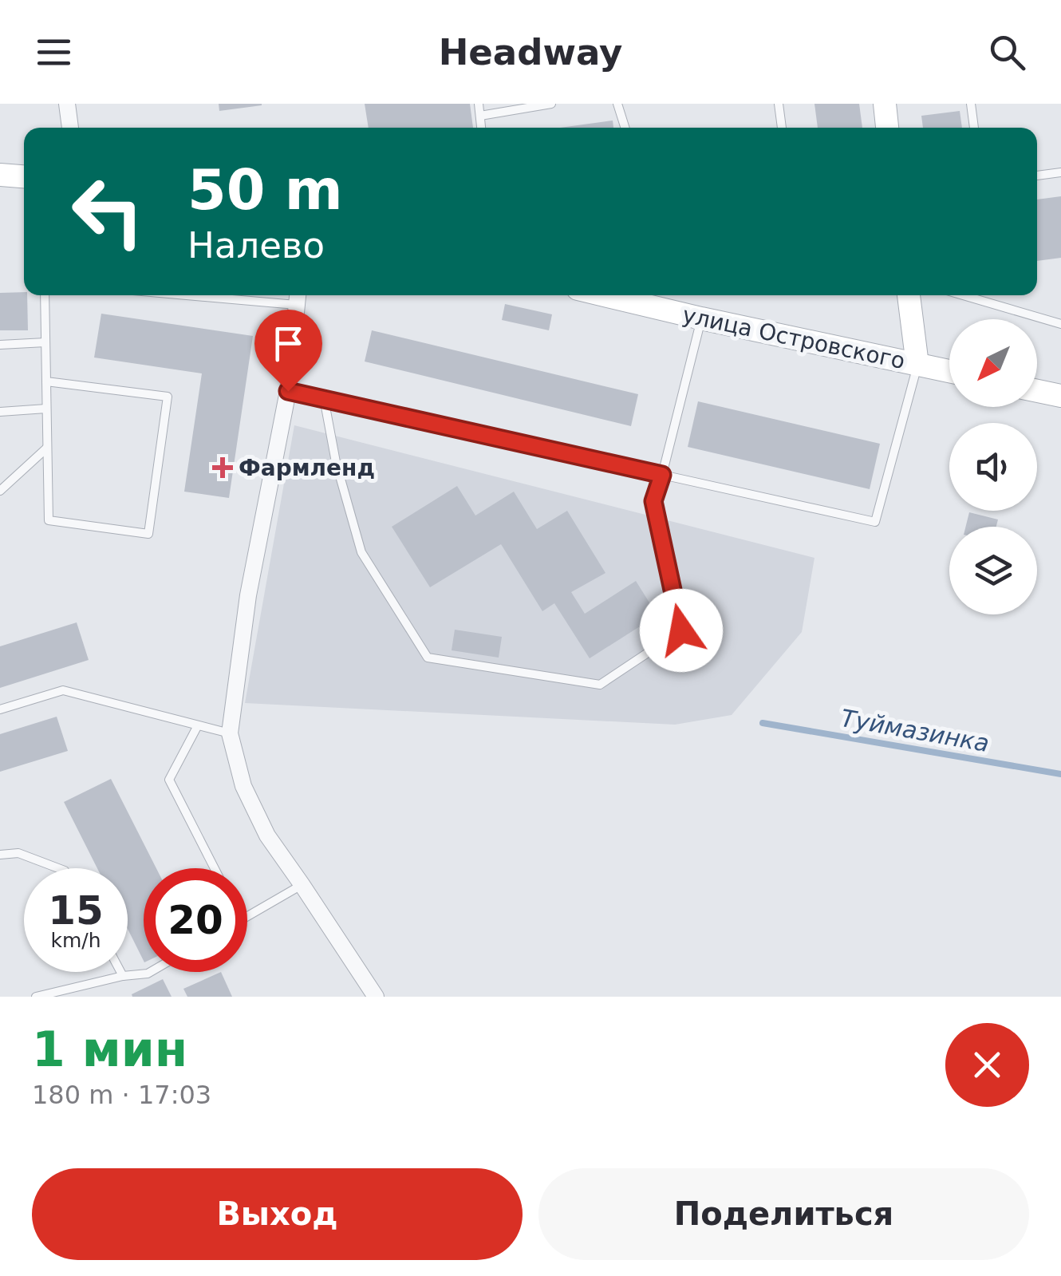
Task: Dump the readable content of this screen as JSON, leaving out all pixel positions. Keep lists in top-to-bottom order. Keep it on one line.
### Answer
{"streets":{"main road":["улица Островского"]},"water":["Туймазинка"],"places":{"health":["Фармленд"]},"north":"bottom left","page":{"header":"Headway","turn":["50 m","Налево"],"speed":"15 km/h","limit":"20","heading":["1 мин","180 m · 17:03"],"buttons":["Выход","Поделиться"]}}
